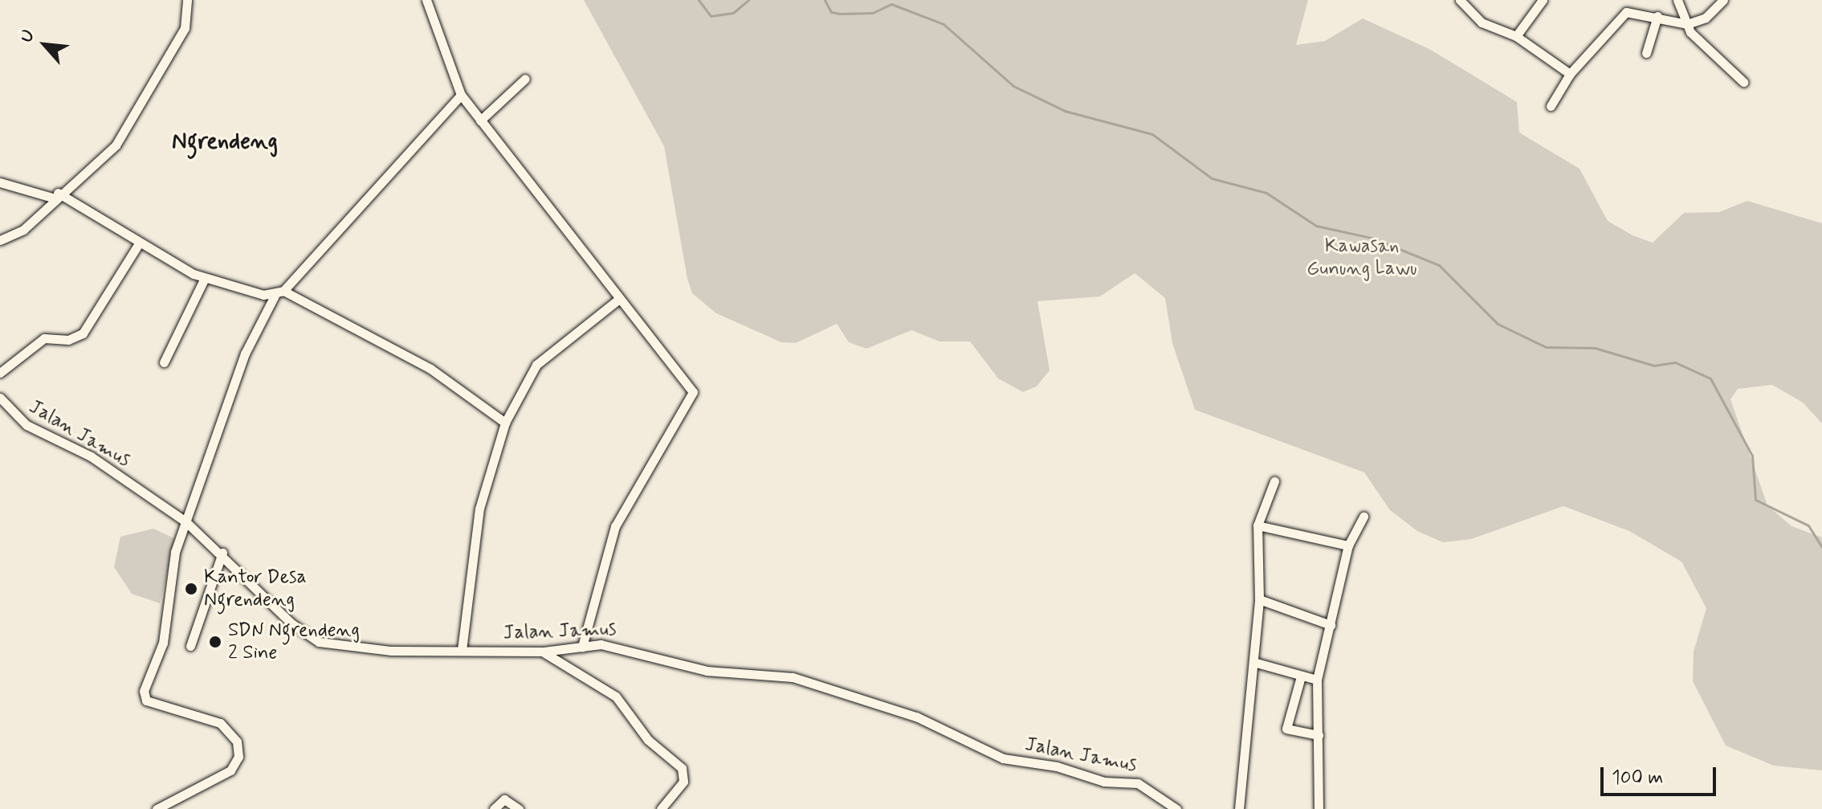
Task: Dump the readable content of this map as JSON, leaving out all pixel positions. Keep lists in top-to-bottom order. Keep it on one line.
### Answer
{"streets":{"street":["Jalan Jamus"]},"districts":["Ngrendeng"],"parks":["Kawasan Gunung Lawu"],"places":["Kantor Desa Ngrendeng","SDN Ngrendeng 2 Sine"],"scale_bar":"100 m","north":"top left"}
